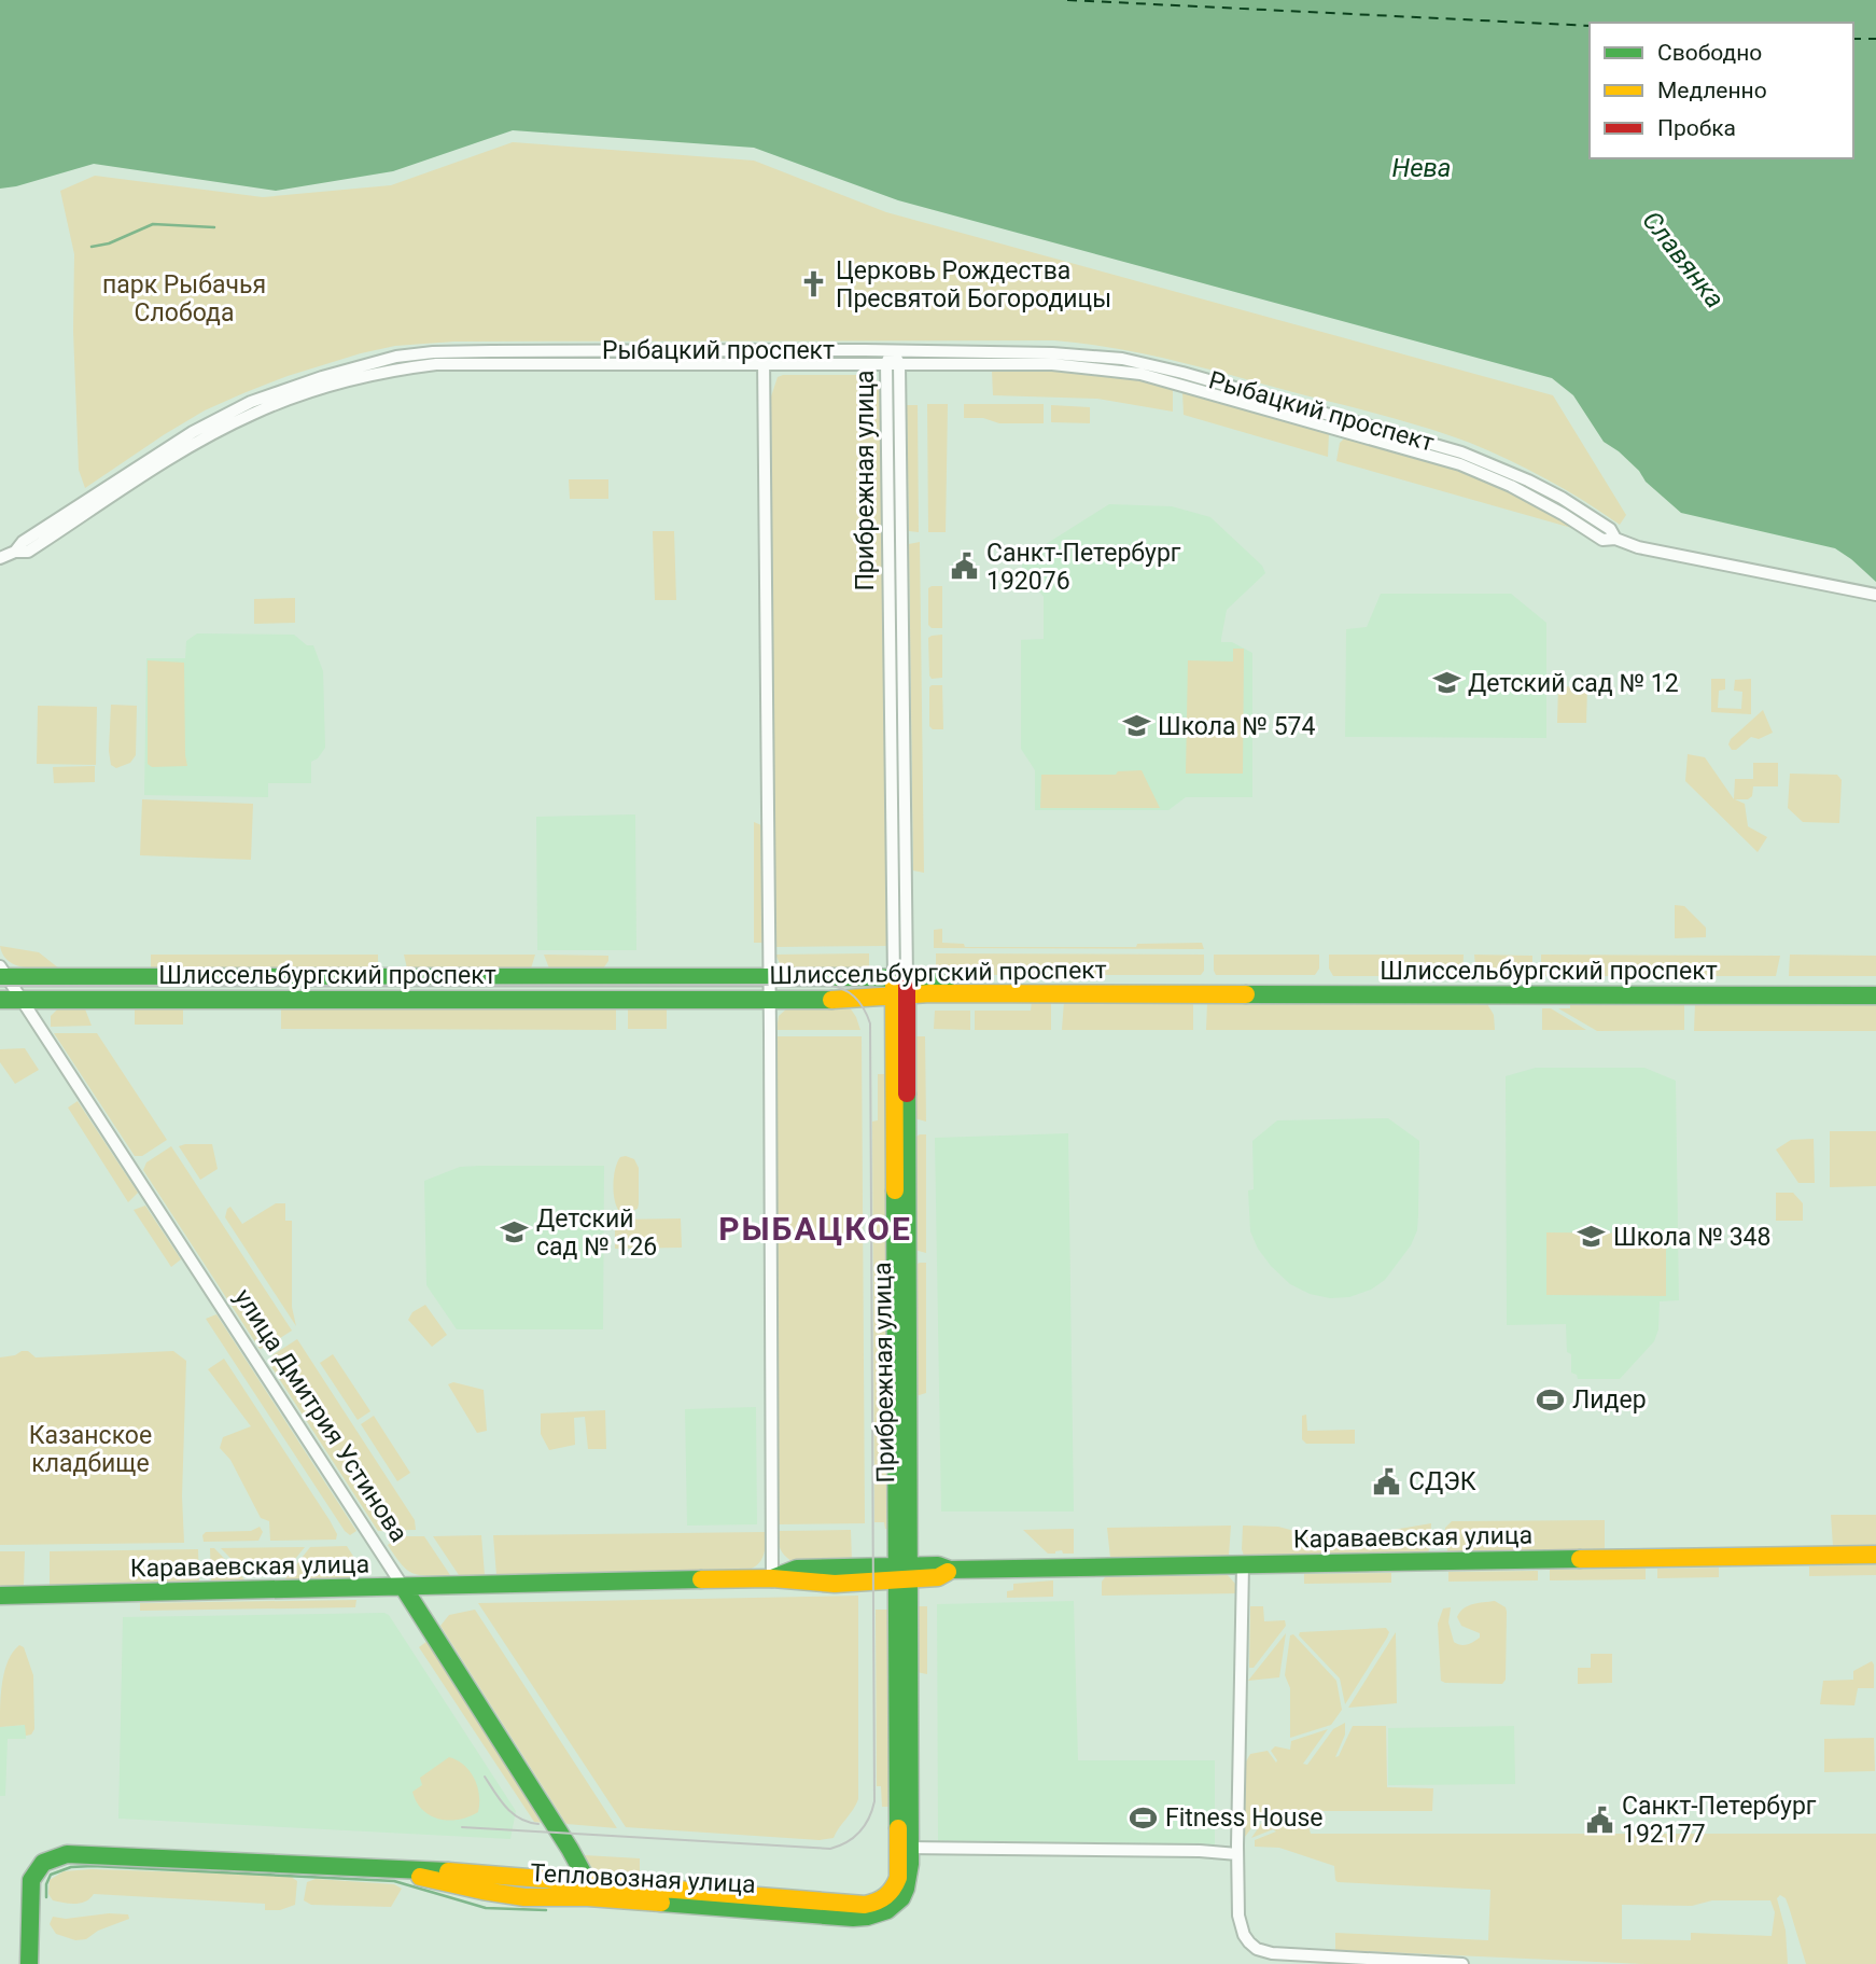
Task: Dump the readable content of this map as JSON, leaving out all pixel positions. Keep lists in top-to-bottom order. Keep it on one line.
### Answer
{"streets":{"street":["Рыбацкий проспект","Прибрежная улица","Шлиссельбургский проспект","улица Дмитрия Устинова","Караваевская улица","Тепловозная улица"]},"crossings":[["Рыбацкий проспект","Прибрежная улица"],["Прибрежная улица","Шлиссельбургский проспект"],["Прибрежная улица","Караваевская улица"],["Прибрежная улица","Тепловозная улица"],["Шлиссельбургский проспект","улица Дмитрия Устинова"],["улица Дмитрия Устинова","Караваевская улица"],["улица Дмитрия Устинова","Тепловозная улица"]],"districts":["РЫБАЦКОЕ"],"water":["Нева","Славянка"],"parks":["парк Рыбачья Слобода","Казанское кладбище"],"places":{"church":["Церковь Рождества Пресвятой Богородицы"],"public building":["Санкт-Петербург 192076","СДЭК","Санкт-Петербург 192177"],"school or university":["Детский сад № 12","Школа № 574","Детский сад № 126","Школа № 348"],"sports":["Лидер","Fitness House"]},"legend":["Свободно","Медленно","Пробка"]}
